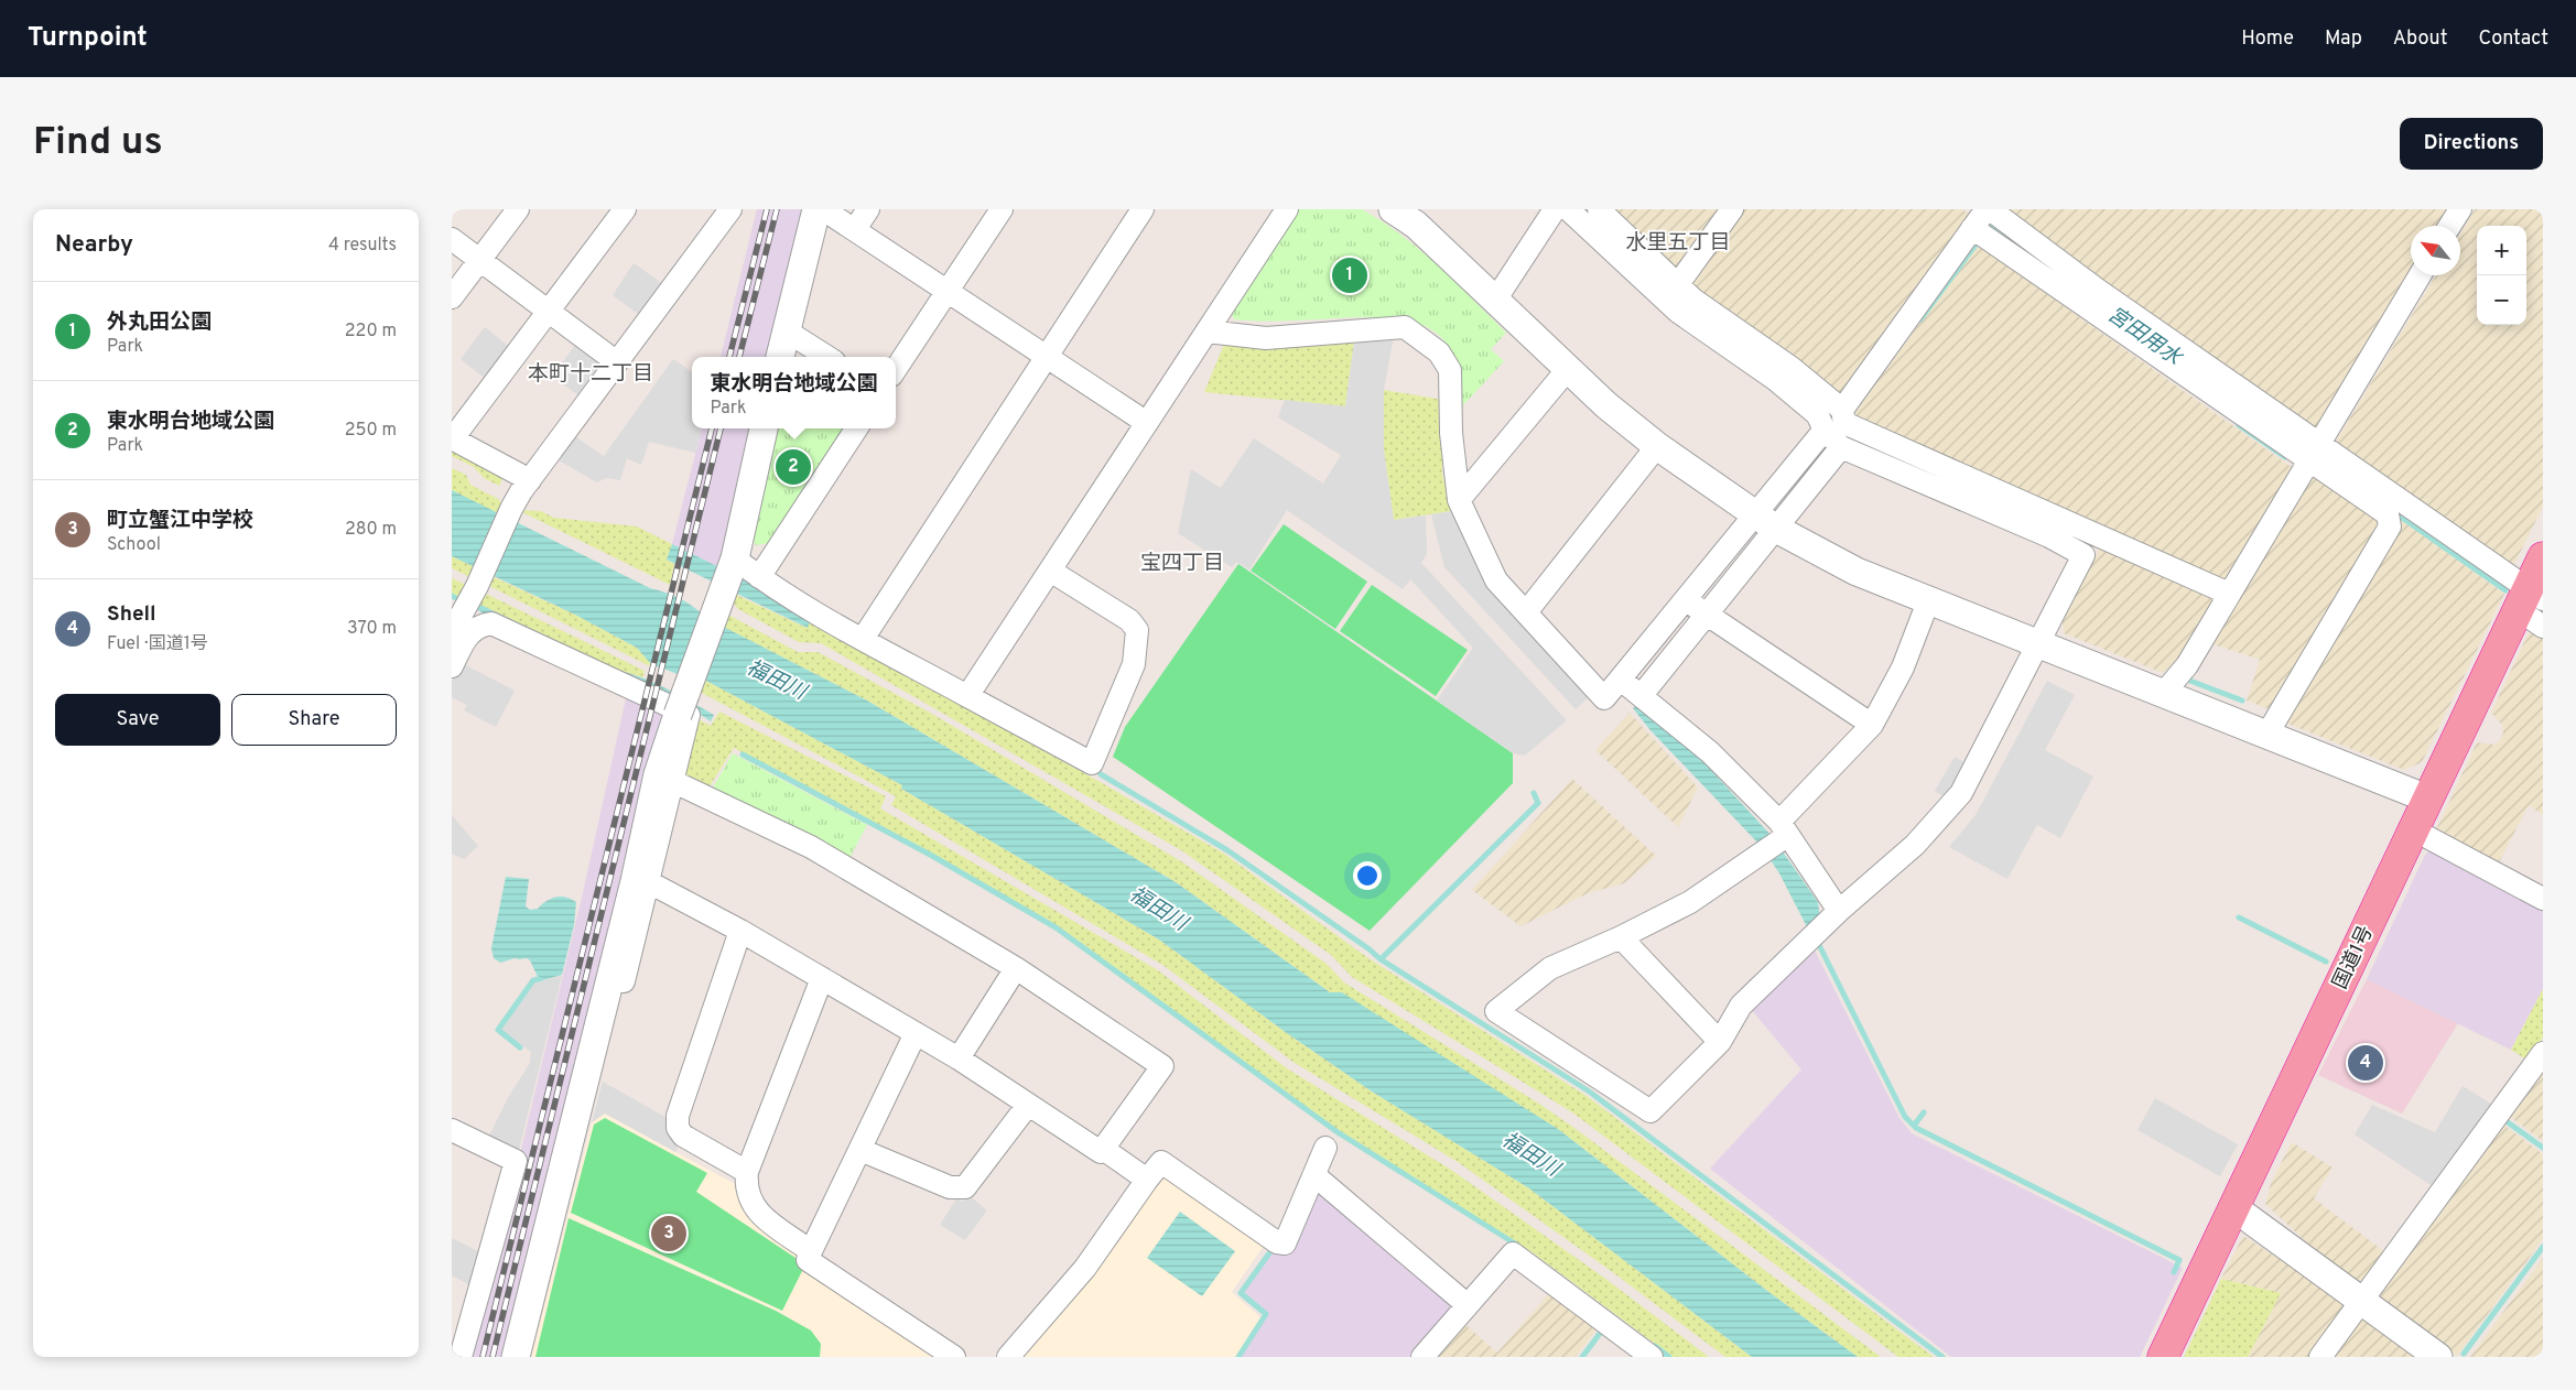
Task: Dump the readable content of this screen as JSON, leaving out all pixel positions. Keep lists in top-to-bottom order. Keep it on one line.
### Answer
{"streets":{"highway":["国道1号"]},"districts":["水里五丁目","本町十二丁目","宝四丁目"],"water":["宮田用水","福田川"],"north":"top left","page":{"header":"Turnpoint","nav":["Home","Map","About","Contact"],"buttons":["Directions",["Save","Share"]],"title":"Find us","heading":["Nearby","4 results"],"map_buttons":["+","−"],"pins":["1","2","4","3"],"list":[{"mark":"1","name":"外丸田公園","note":"Park","value":"220 m"},{"mark":"2","name":"東水明台地域公園","note":"Park","value":"250 m"},{"mark":"3","name":"町立蟹江中学校","note":"School","value":"280 m"},{"mark":"4","name":"Shell","note":"Fuel · 国道1号","value":"370 m"}],"popup":["東水明台地域公園","Park"]}}
